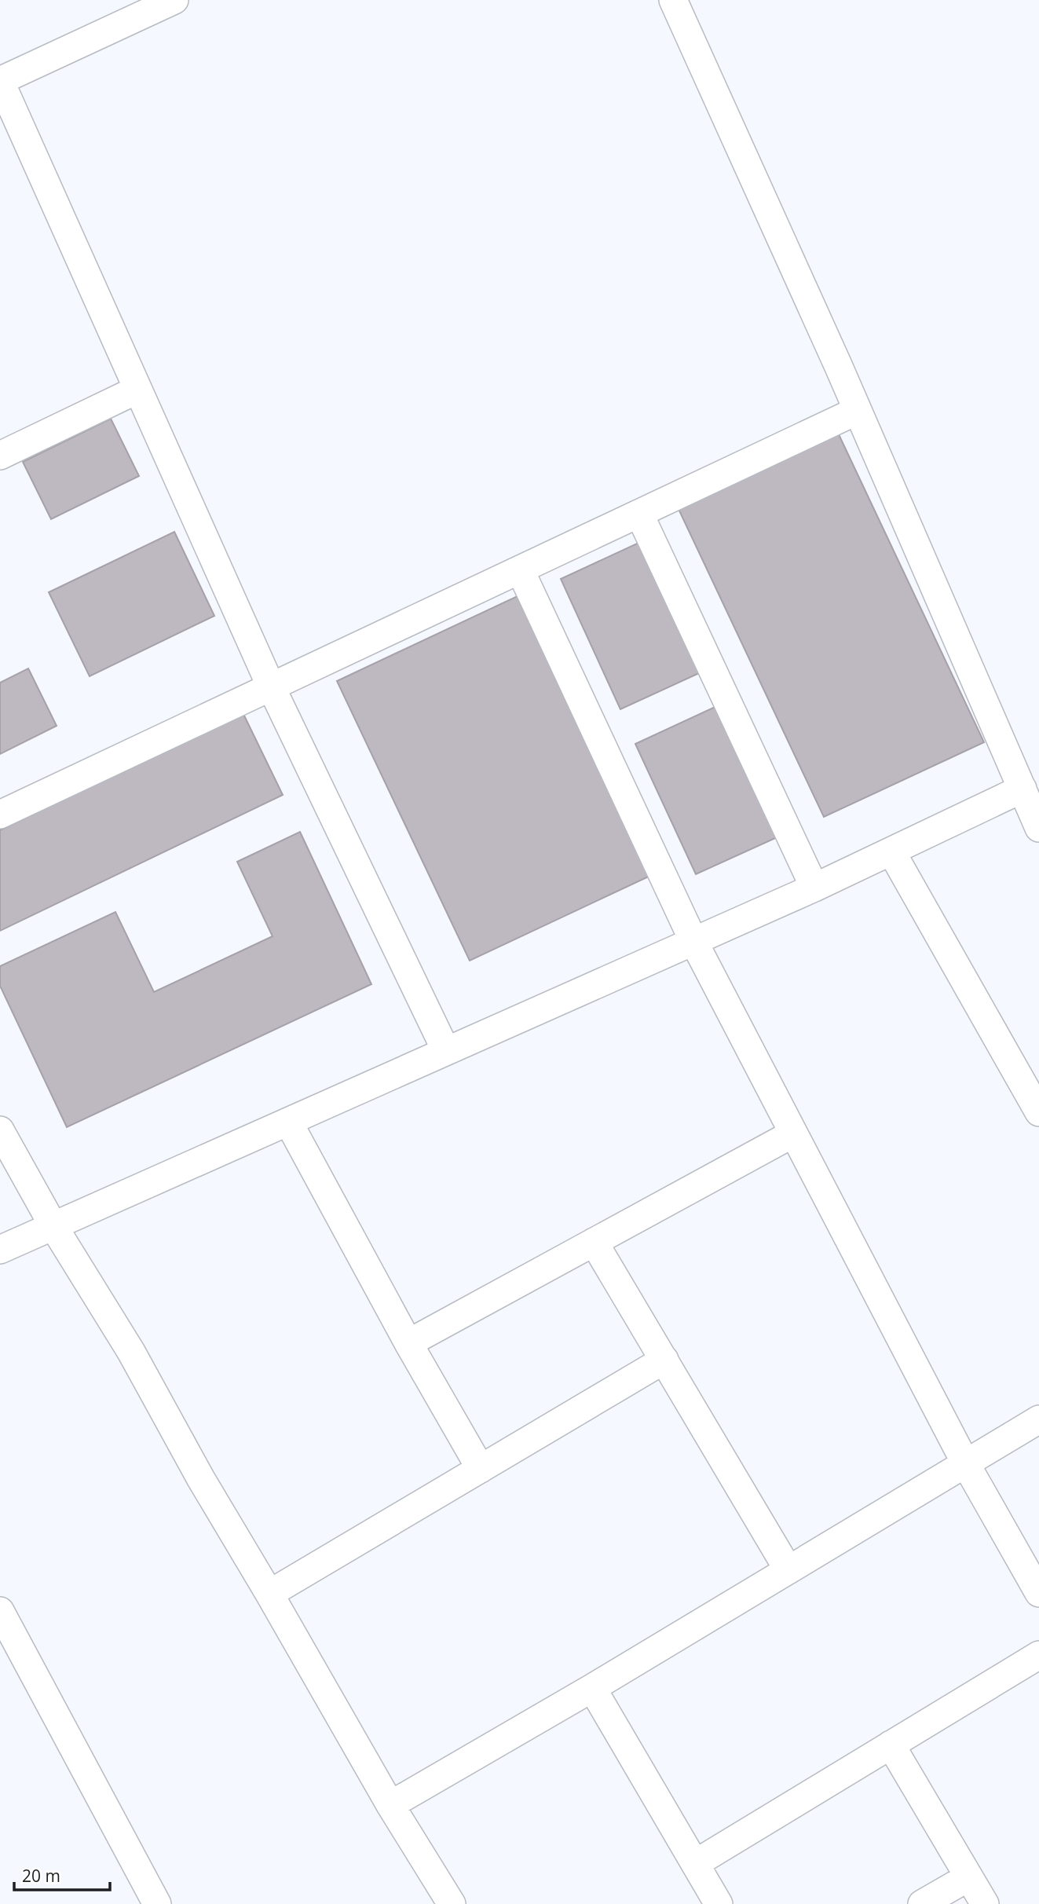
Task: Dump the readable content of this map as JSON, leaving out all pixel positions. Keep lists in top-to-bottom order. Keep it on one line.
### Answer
{"scale_bar":"20 m"}
